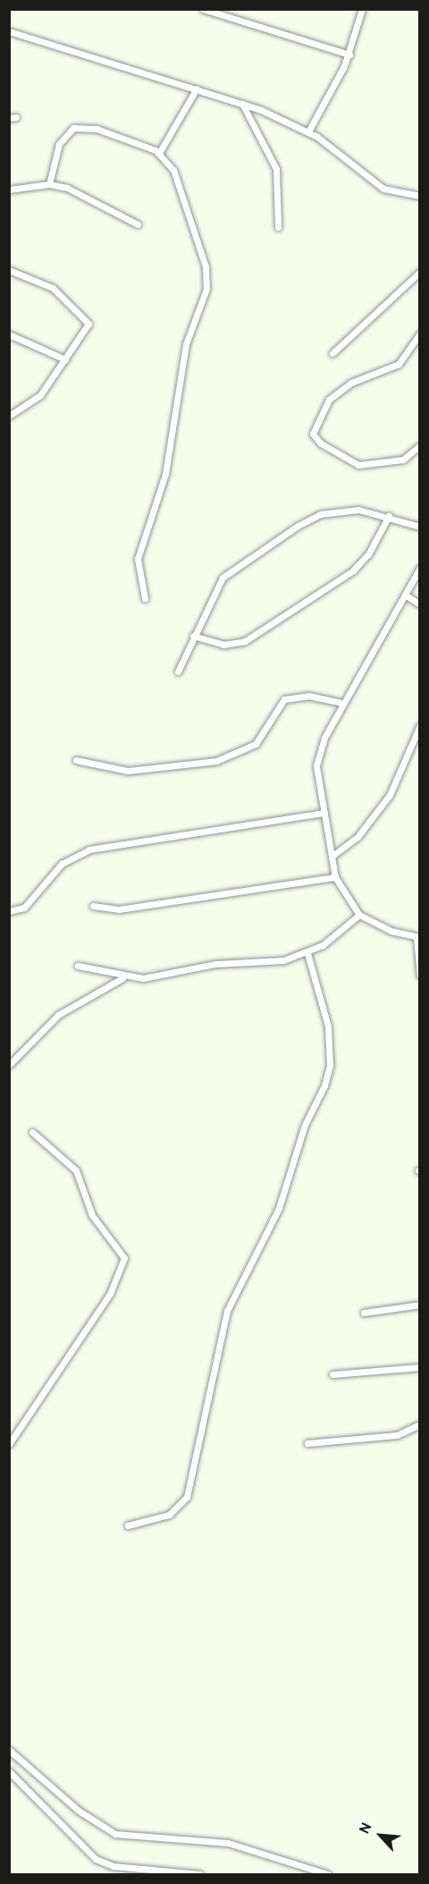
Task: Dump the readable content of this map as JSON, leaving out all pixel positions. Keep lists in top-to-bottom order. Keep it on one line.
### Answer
{"north":"top left"}
